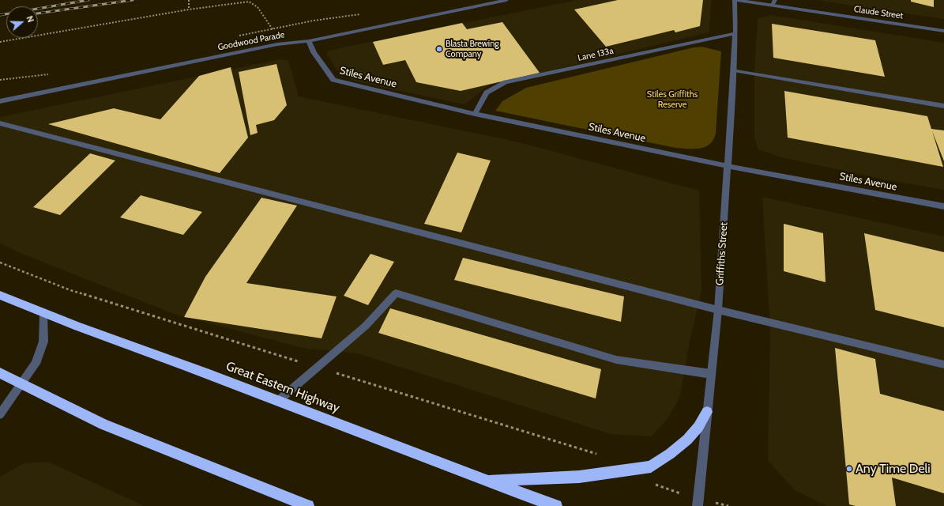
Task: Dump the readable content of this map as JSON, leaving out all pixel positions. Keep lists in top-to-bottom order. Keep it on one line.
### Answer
{"streets":{"highway":["Great Eastern Highway"],"street":["Claude Street","Goodwood Parade","Lane 133a","Stiles Avenue","Griffiths Street"]},"crossings":[["Claude Street","Griffiths Street"],["Goodwood Parade","Stiles Avenue"],["Lane 133a","Stiles Avenue"],["Lane 133a","Griffiths Street"],["Stiles Avenue","Griffiths Street"]],"parks":["Stiles Griffiths Reserve"],"places":["Blasta Brewing Company","Any Time Deli"],"north":"right"}
